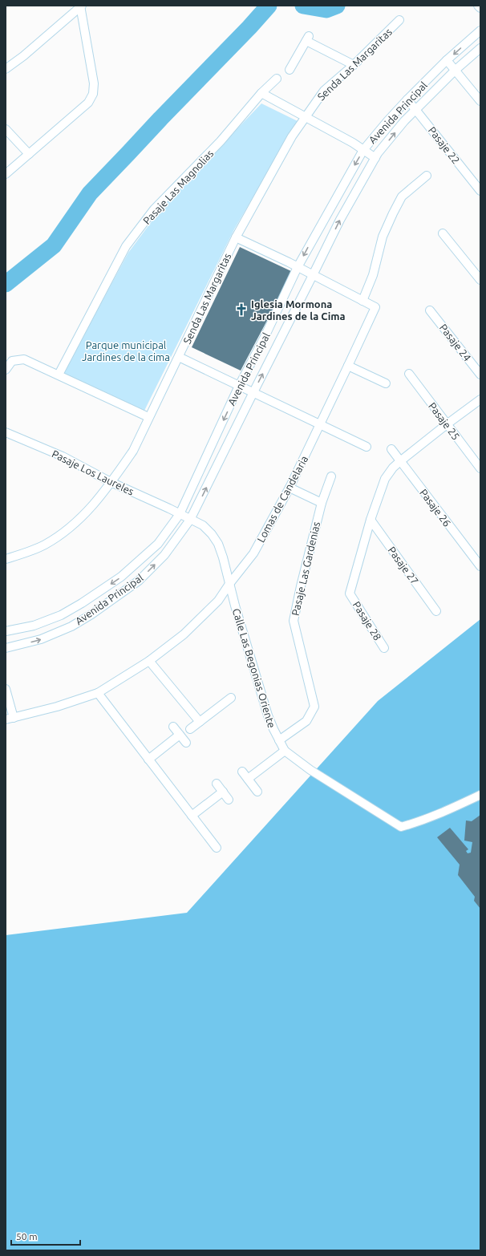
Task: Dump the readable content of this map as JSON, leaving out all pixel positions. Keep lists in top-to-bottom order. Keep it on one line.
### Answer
{"streets":{"street":["Senda Las Margaritas","Avenida Principal","Pasaje 22","Pasaje Las Magnolias","Pasaje 24","Pasaje 25","Pasaje Los Laureles","Lomas de Candelaria","Pasaje 26","Pasaje 27","Pasaje Las Gardenias","Pasaje 28","Calle Las Begonias Oriente"]},"crossings":[["Senda Las Margaritas","Pasaje Los Laureles"],["Senda Las Margaritas","Lomas de Candelaria"],["Avenida Principal","Pasaje 22"],["Avenida Principal","Pasaje Los Laureles"],["Avenida Principal","Lomas de Candelaria"],["Avenida Principal","Calle Las Begonias Oriente"],["Pasaje Los Laureles","Calle Las Begonias Oriente"],["Lomas de Candelaria","Calle Las Begonias Oriente"],["Pasaje 27","Pasaje 28"],["Pasaje Las Gardenias","Calle Las Begonias Oriente"]],"parks":["Parque municipal Jardines de la cima"],"places":{"church":["Iglesia Mormona Jardines de la Cima"]},"scale_bar":"50 m"}
